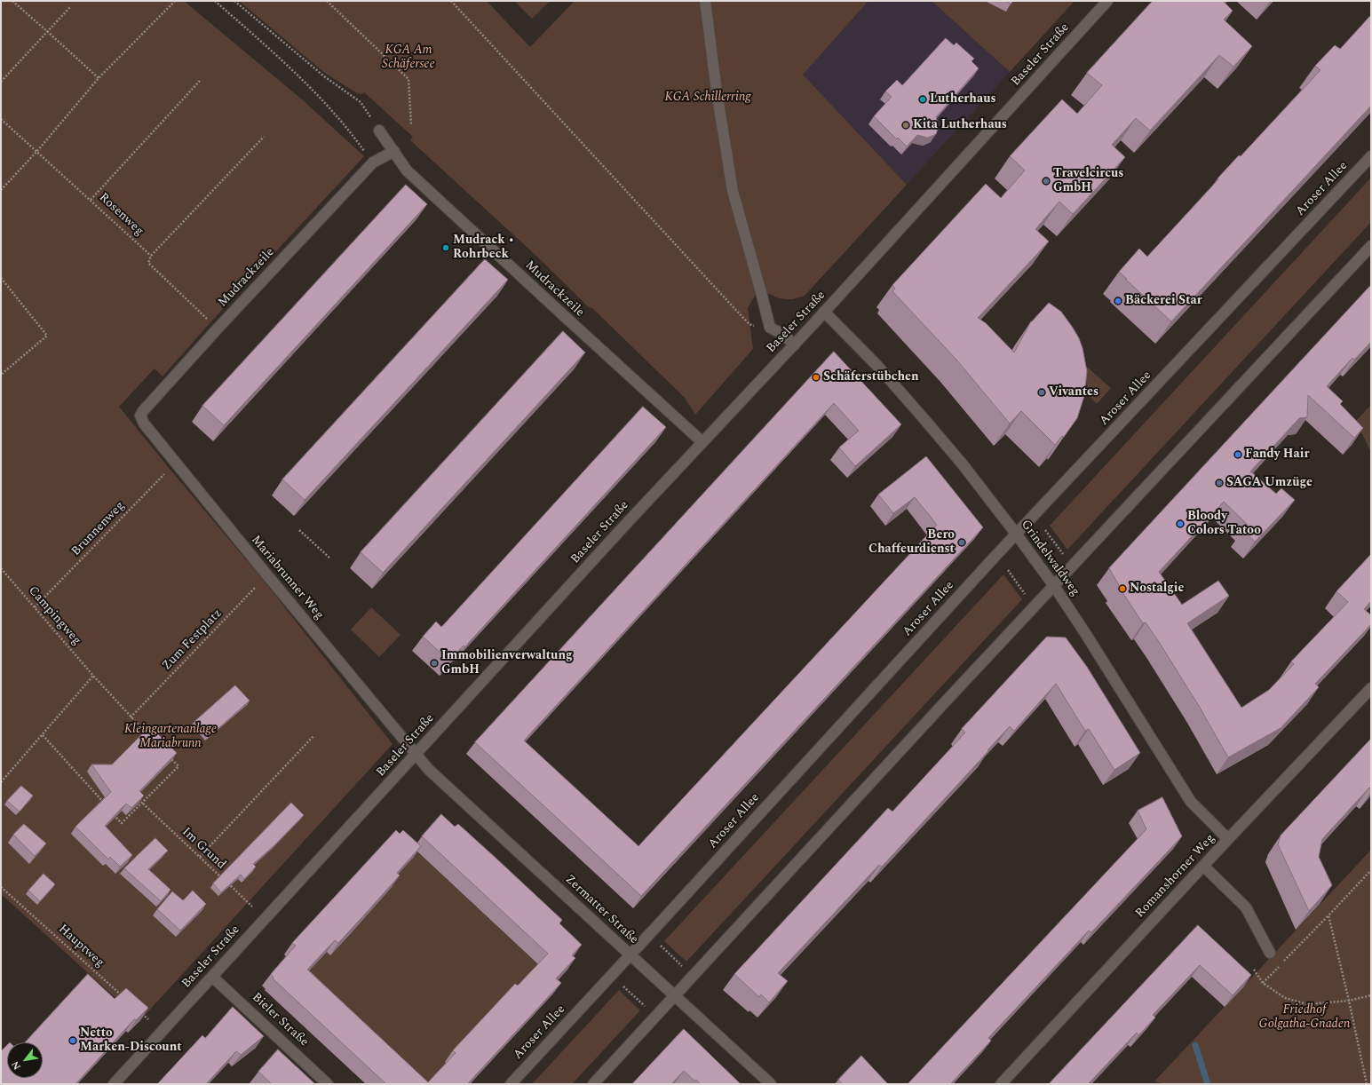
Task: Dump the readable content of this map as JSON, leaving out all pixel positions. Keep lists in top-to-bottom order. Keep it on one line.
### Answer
{"streets":{"street":["Baseler Straße","Aroser Allee","Mudrackzeile","Grindelwaldweg","Mariabrunner Weg","Romanshorner Weg","Zermatter Straße","Bieler Straße"],"path":["Rosenweg","Brunnenweg","Campingweg","Zum Festplatz","Im Grund","Hauptweg"]},"crossings":[["Baseler Straße","Mudrackzeile"],["Baseler Straße","Grindelwaldweg"],["Baseler Straße","Mariabrunner Weg"],["Baseler Straße","Zermatter Straße"],["Baseler Straße","Bieler Straße"],["Aroser Allee","Grindelwaldweg"],["Aroser Allee","Zermatter Straße"],["Rosenweg","Mudrackzeile"],["Mudrackzeile","Mariabrunner Weg"],["Brunnenweg","Mariabrunner Weg"],["Brunnenweg","Campingweg"],["Grindelwaldweg","Romanshorner Weg"],["Mariabrunner Weg","Zum Festplatz"],["Mariabrunner Weg","Zermatter Straße"],["Campingweg","Zum Festplatz"]],"parks":["KGA Am Schäfersee","KGA Schillerring","Kleingartenanlage Mariabrunn","Friedhof Golgatha-Gnaden"],"places":["Lutherhaus","Kita Lutherhaus","Travelcircus GmbH","Mudrack • Rohrbeck","Bäckerei Star","Schäferstübchen","Vivantes","Fandy Hair","SAGA Umzüge","Bloody Colors Tatoo","Bero Chaffeurdienst","Nostalgie","Immobilienverwaltung GmbH","Netto Marken-Discount"],"north":"bottom left"}
